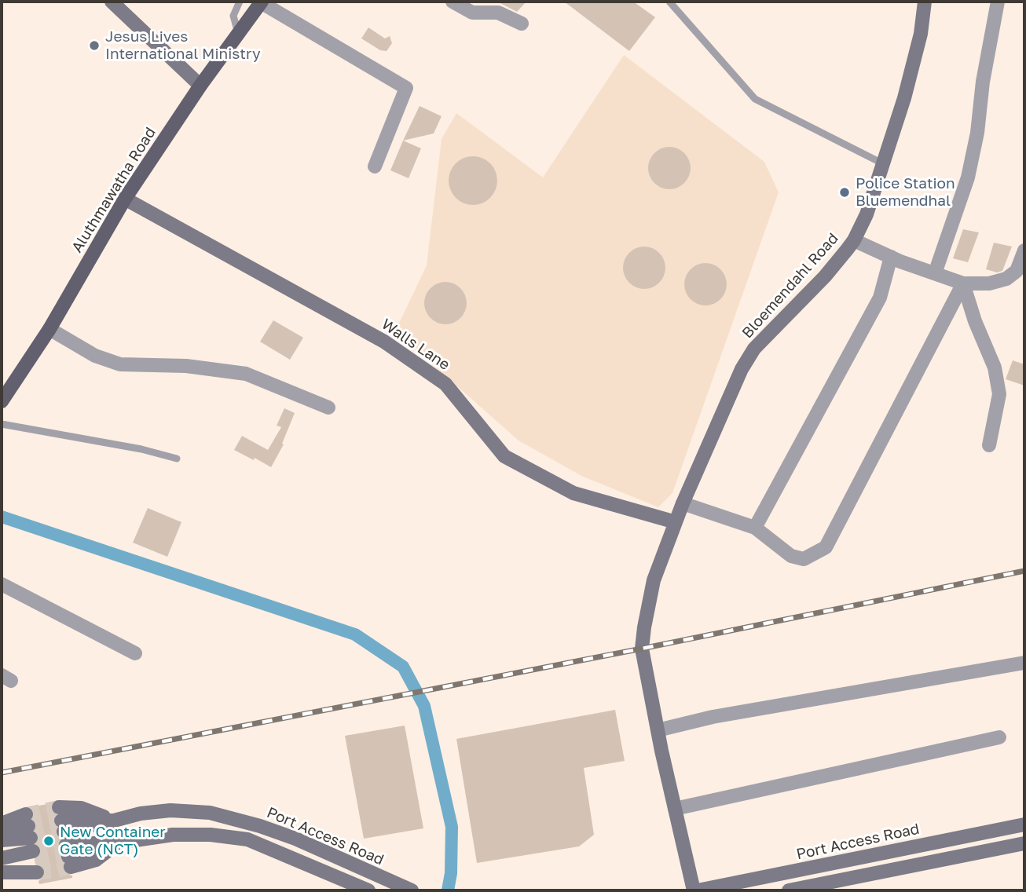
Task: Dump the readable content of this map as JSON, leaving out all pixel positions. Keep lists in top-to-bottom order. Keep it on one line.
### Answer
{"streets":{"main road":["Aluthmawatha Road","Bloemendahl Road","Walls Lane","Port Access Road"]},"crossings":[["Aluthmawatha Road","Walls Lane"],["Bloemendahl Road","Walls Lane"],["Bloemendahl Road","Port Access Road"]],"places":["Jesus Lives International Ministry","Police Station Bluemendhal","New Container Gate (NCT)"]}
